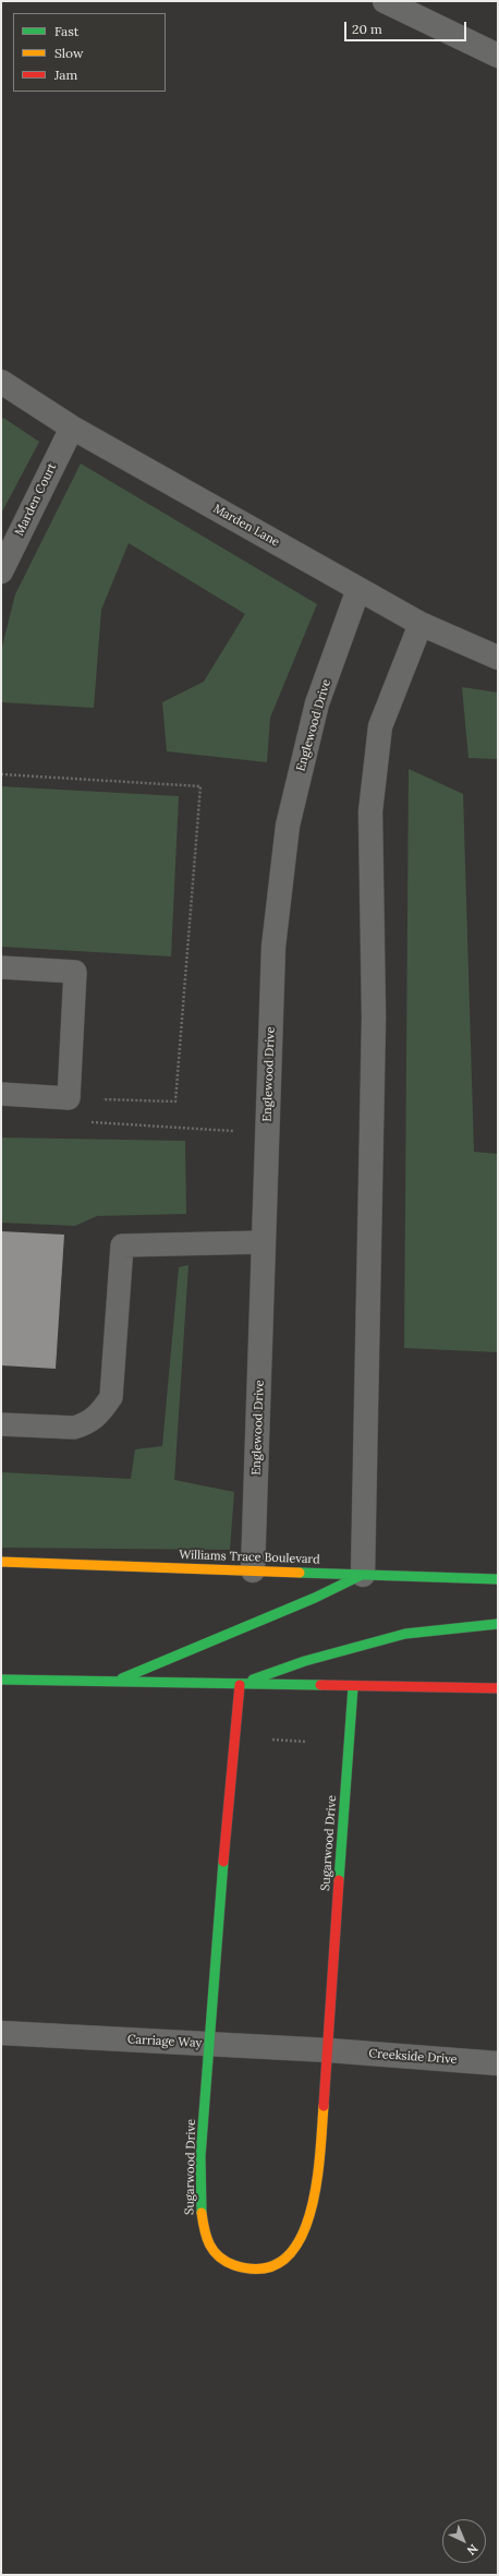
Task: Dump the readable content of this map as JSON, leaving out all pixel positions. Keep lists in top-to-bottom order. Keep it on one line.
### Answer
{"streets":{"main road":["Williams Trace Boulevard","Sugarwood Drive"],"street":["Marden Court","Marden Lane","Englewood Drive","Carriage Way","Creekside Drive"]},"crossings":[["Marden Court","Marden Lane"],["Marden Lane","Englewood Drive"],["Englewood Drive","Williams Trace Boulevard"],["Sugarwood Drive","Carriage Way"],["Sugarwood Drive","Creekside Drive"],["Carriage Way","Creekside Drive"]],"legend":["Fast","Slow","Jam"],"scale_bar":"20 m","north":"bottom right"}
